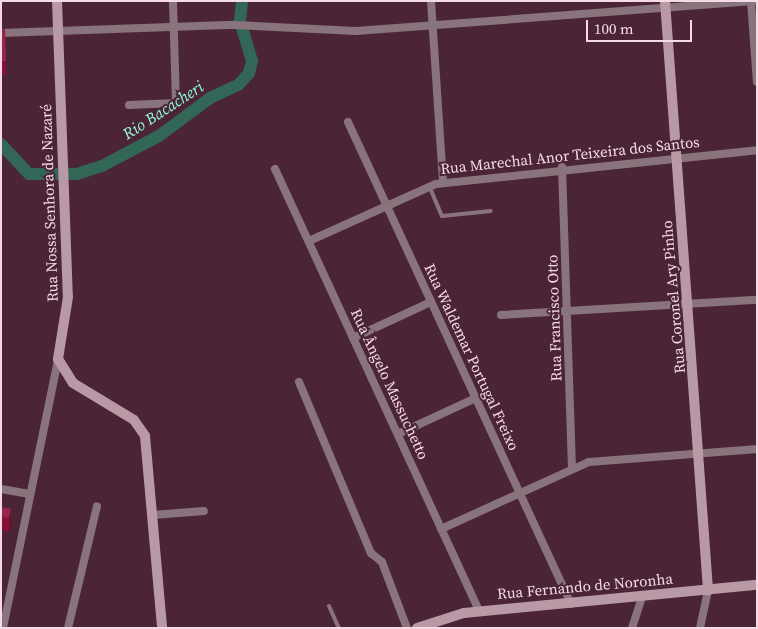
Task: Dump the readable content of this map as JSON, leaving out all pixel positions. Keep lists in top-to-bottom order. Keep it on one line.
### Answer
{"streets":{"street":["Rua Marechal Anor Teixeira dos Santos","Rua Nossa Senhora de Nazaré","Rua Coronel Ary Pinho","Rua Francisco Otto","Rua Waldemar Portugal Freixo","Rua Ângelo Massuchetto","Rua Fernando de Noronha"]},"crossings":[["Rua Marechal Anor Teixeira dos Santos","Rua Coronel Ary Pinho"],["Rua Marechal Anor Teixeira dos Santos","Rua Francisco Otto"],["Rua Marechal Anor Teixeira dos Santos","Rua Waldemar Portugal Freixo"],["Rua Marechal Anor Teixeira dos Santos","Rua Ângelo Massuchetto"],["Rua Coronel Ary Pinho","Rua Fernando de Noronha"],["Rua Waldemar Portugal Freixo","Rua Fernando de Noronha"],["Rua Ângelo Massuchetto","Rua Fernando de Noronha"]],"water":["Rio Bacacheri"],"scale_bar":"100 m"}
